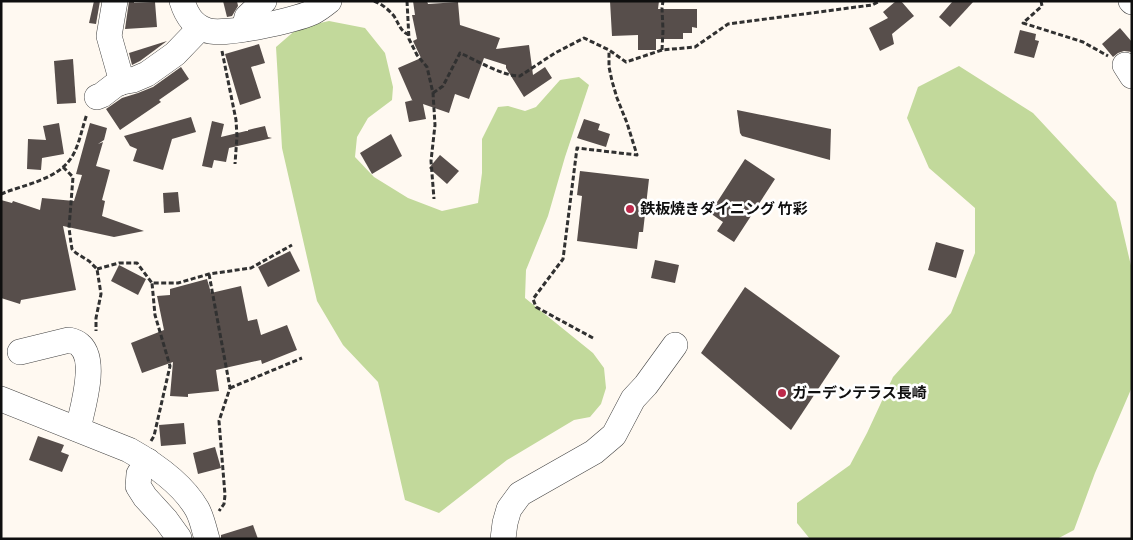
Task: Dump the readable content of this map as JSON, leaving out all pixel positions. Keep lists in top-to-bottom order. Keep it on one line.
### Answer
{"places":["鉄板焼きダイニング 竹彩","ガーデンテラス長崎"]}
